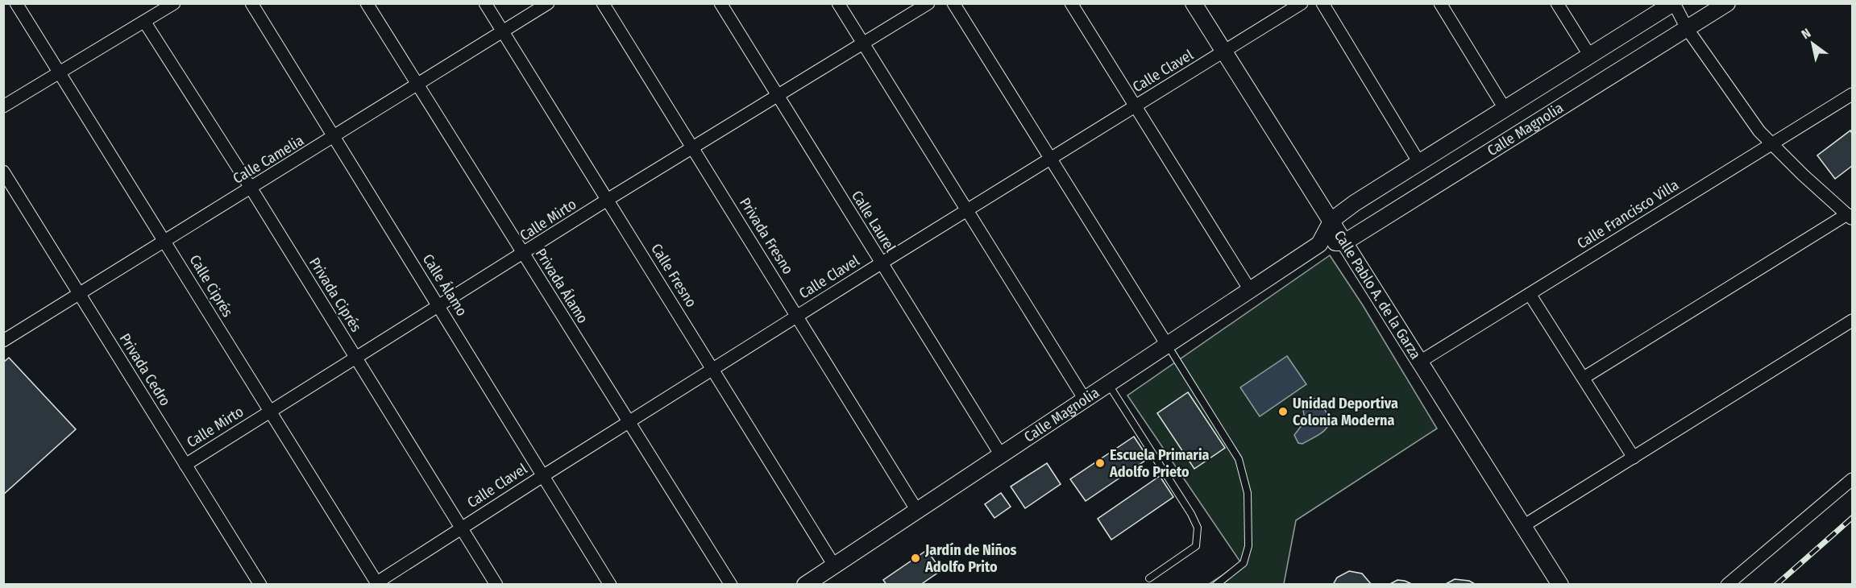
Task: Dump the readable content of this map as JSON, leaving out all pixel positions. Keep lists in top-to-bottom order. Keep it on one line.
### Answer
{"streets":{"street":["Calle Clavel","Calle Magnolia","Calle Camelia","Calle Francisco Villa","Calle Mirto","Calle Laurel","Privada Fresno","Calle Fresno","Calle Álamo","Calle Ciprés","Privada Álamo","Calle Pablo A. de la Garza","Privada Ciprés","Privada Cedro"]},"crossings":[["Calle Clavel","Calle Laurel"],["Calle Clavel","Privada Fresno"],["Calle Clavel","Calle Fresno"],["Calle Clavel","Calle Álamo"],["Calle Clavel","Calle Ciprés"],["Calle Clavel","Privada Álamo"],["Calle Clavel","Calle Pablo A. de la Garza"],["Calle Clavel","Privada Ciprés"],["Calle Magnolia","Calle Laurel"],["Calle Magnolia","Privada Fresno"],["Calle Magnolia","Calle Fresno"],["Calle Magnolia","Calle Pablo A. de la Garza"],["Calle Camelia","Calle Fresno"],["Calle Camelia","Calle Álamo"],["Calle Camelia","Calle Ciprés"],["Calle Camelia","Privada Álamo"],["Calle Camelia","Privada Ciprés"],["Calle Camelia","Privada Cedro"],["Calle Francisco Villa","Calle Pablo A. de la Garza"],["Calle Mirto","Calle Laurel"],["Calle Mirto","Privada Fresno"],["Calle Mirto","Calle Fresno"],["Calle Mirto","Calle Álamo"],["Calle Mirto","Calle Ciprés"],["Calle Mirto","Privada Álamo"],["Calle Mirto","Privada Ciprés"],["Calle Mirto","Privada Cedro"]],"places":["Unidad Deportiva Colonia Moderna","Escuela Primaria Adolfo Prieto","Jardín de Niños Adolfo Prito"],"north":"top left"}
